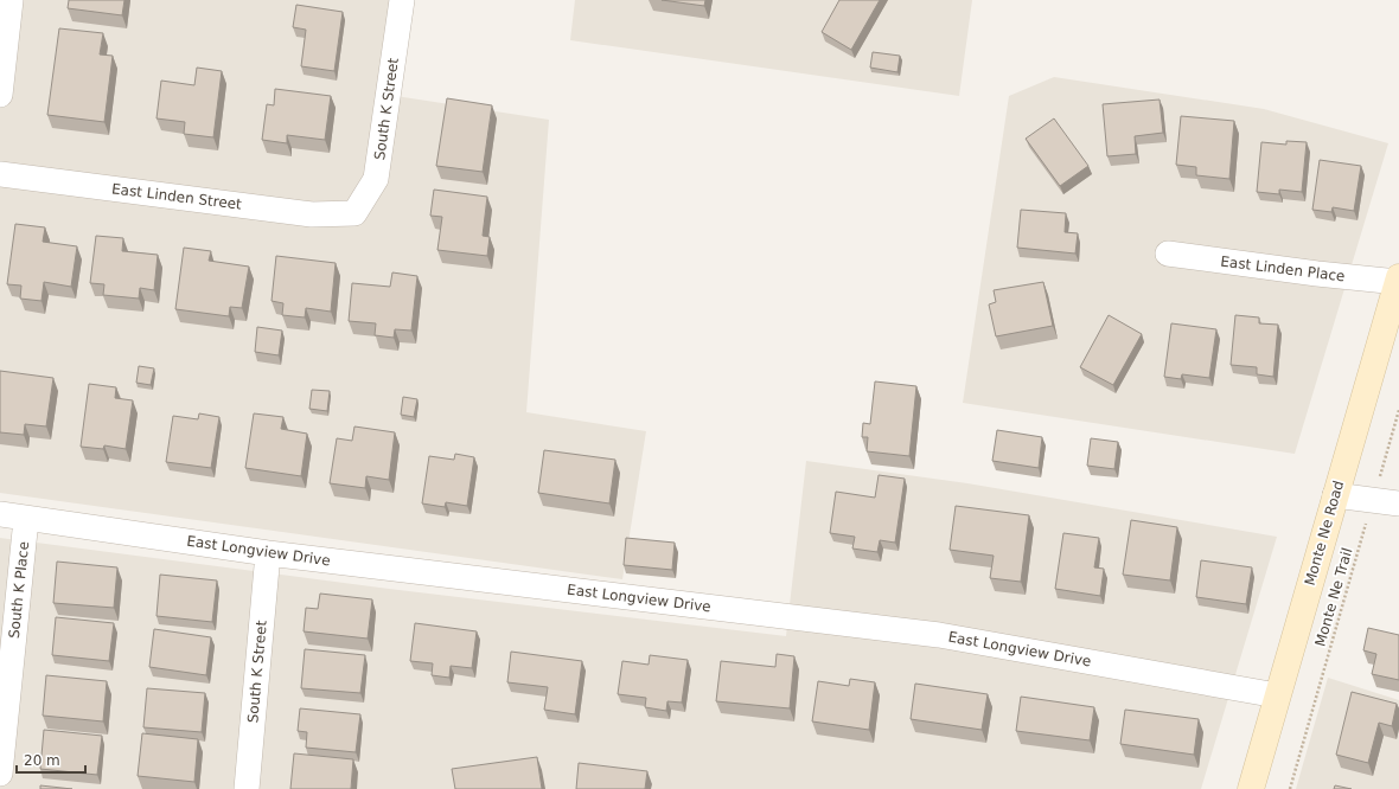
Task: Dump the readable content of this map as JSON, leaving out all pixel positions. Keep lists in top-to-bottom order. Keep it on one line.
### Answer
{"streets":{"street":["South K Street","East Linden Street","East Linden Place","Monte Ne Road","East Longview Drive","South K Place"],"path":["Monte Ne Trail"]},"crossings":[["South K Street","East Linden Street"],["South K Street","East Longview Drive"],["East Linden Place","Monte Ne Road"],["Monte Ne Road","East Longview Drive"],["East Longview Drive","South K Place"]],"scale_bar":"20 m"}
